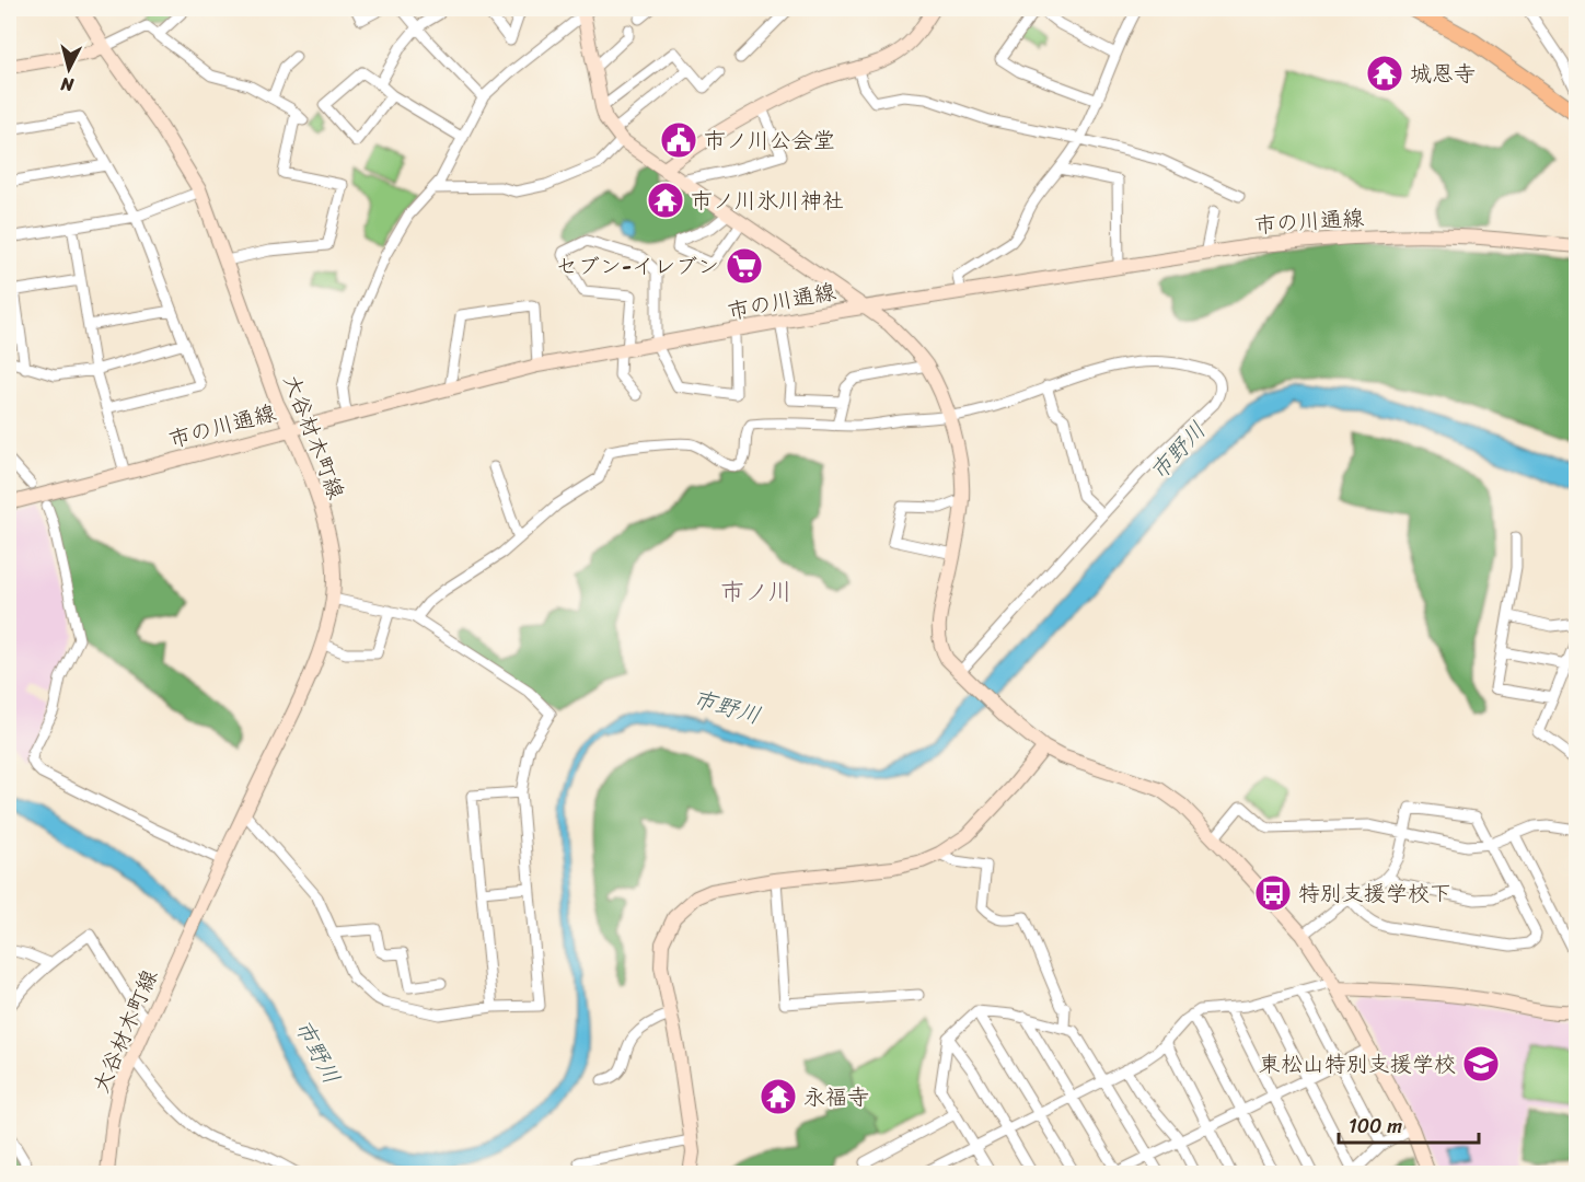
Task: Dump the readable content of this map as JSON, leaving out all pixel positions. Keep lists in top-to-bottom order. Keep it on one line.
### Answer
{"streets":{"street":["市の川通線","大谷材木町線"]},"crossings":[["市の川通線","大谷材木町線"]],"districts":["市ノ川"],"water":["市野川"],"places":{"temple":["城恩寺","市ノ川氷川神社","永福寺"],"public building":["市ノ川公会堂"],"supermarket":["セブン-イレブン"],"bus stop":["特別支援学校下"],"school or university":["東松山特別支援学校"]},"scale_bar":"100 m","north":"bottom"}
